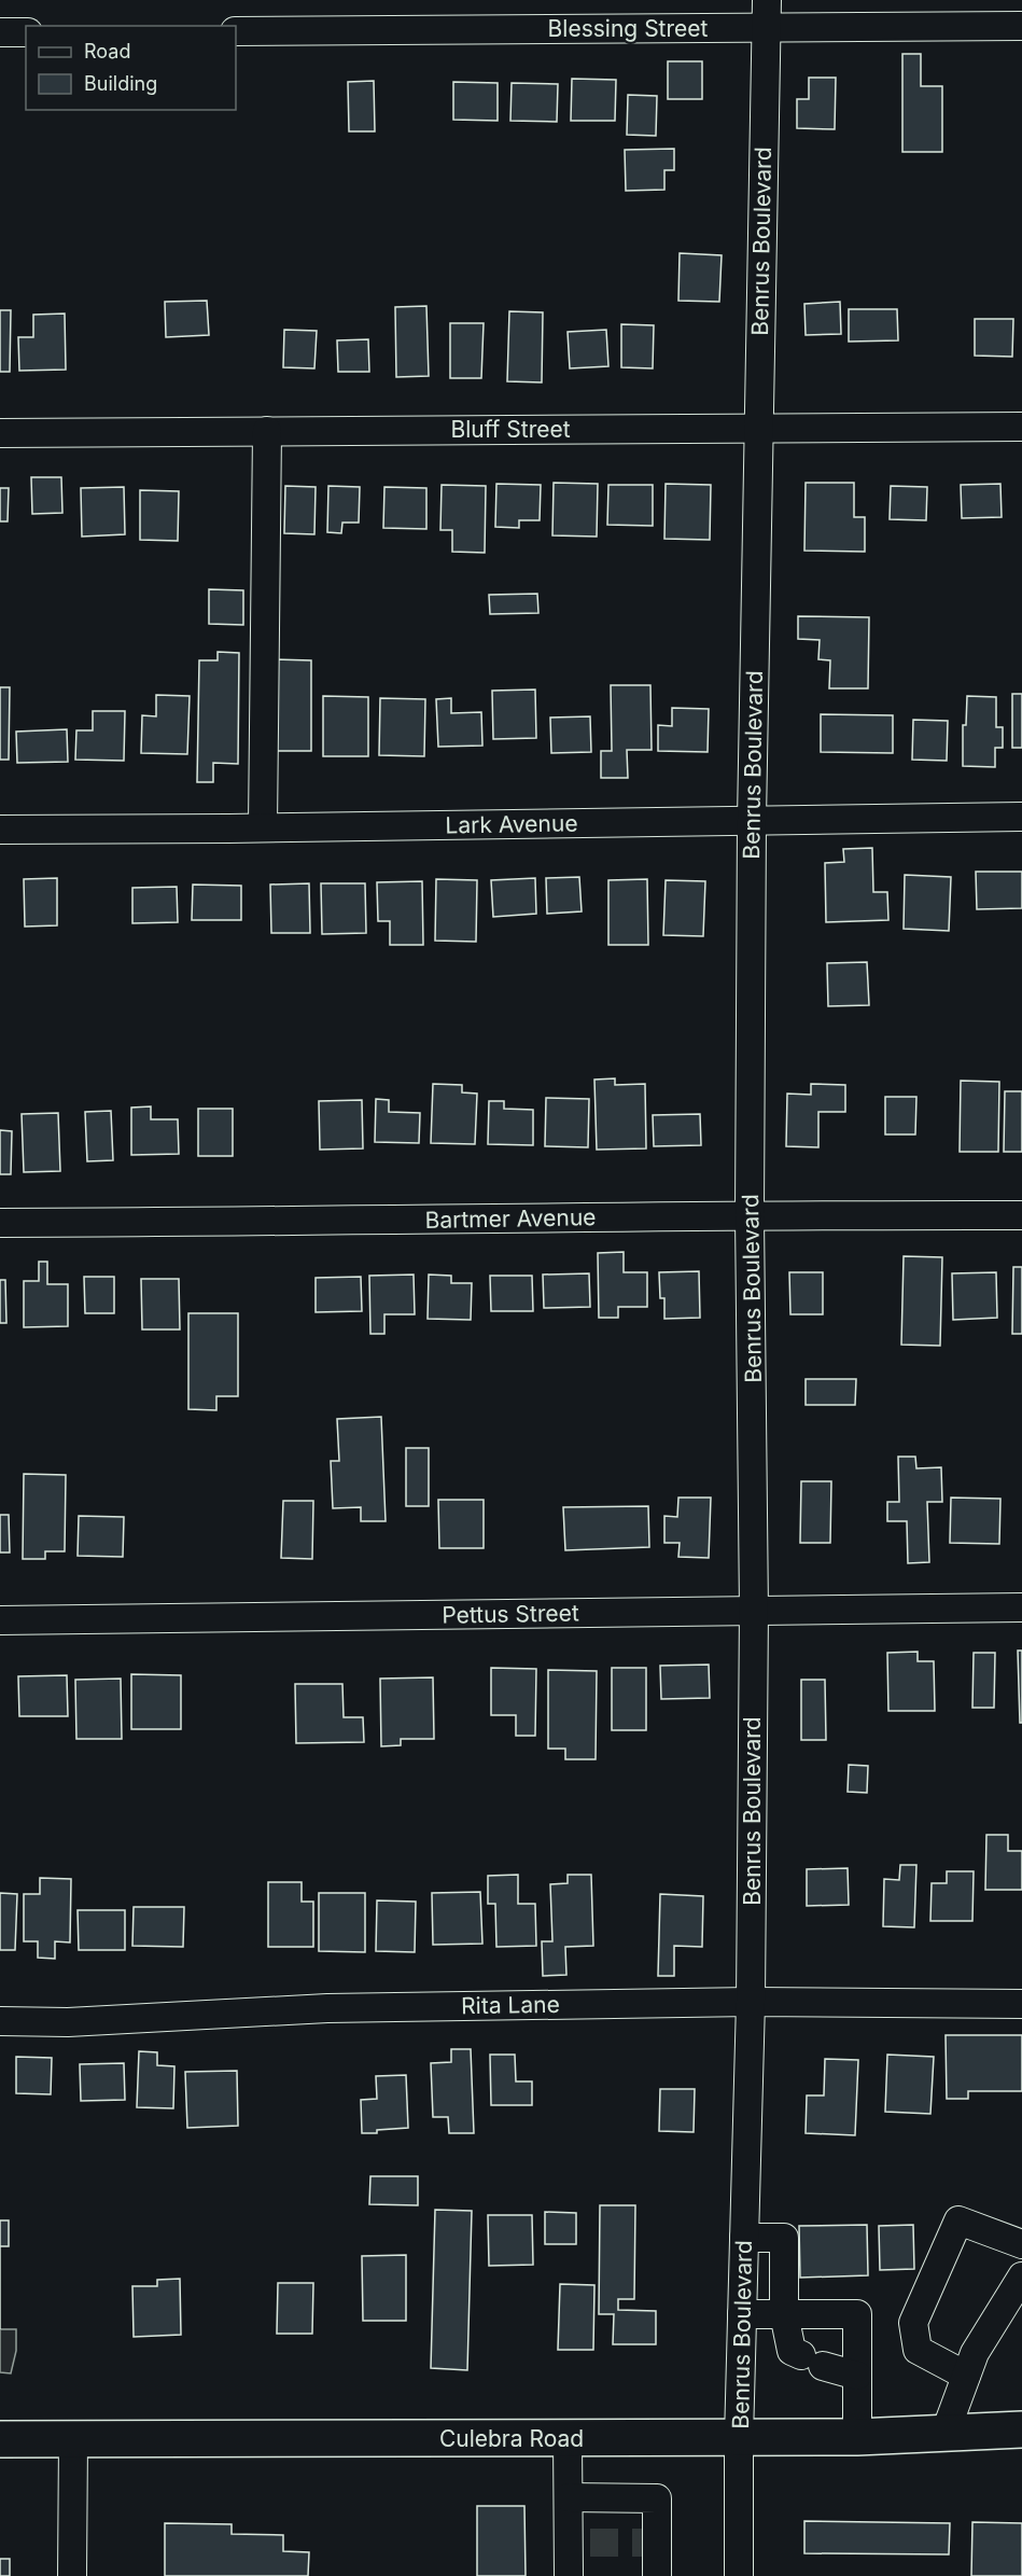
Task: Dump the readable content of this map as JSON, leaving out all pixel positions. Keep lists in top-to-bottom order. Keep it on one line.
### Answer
{"streets":{"main road":["Culebra Road"],"street":["Blessing Street","Benrus Boulevard","Bluff Street","Lark Avenue","Bartmer Avenue","Pettus Street","Rita Lane"]},"crossings":[["Blessing Street","Benrus Boulevard"],["Benrus Boulevard","Bluff Street"],["Benrus Boulevard","Lark Avenue"],["Benrus Boulevard","Bartmer Avenue"],["Benrus Boulevard","Pettus Street"],["Benrus Boulevard","Rita Lane"],["Benrus Boulevard","Culebra Road"]],"legend":["Road","Building"]}
